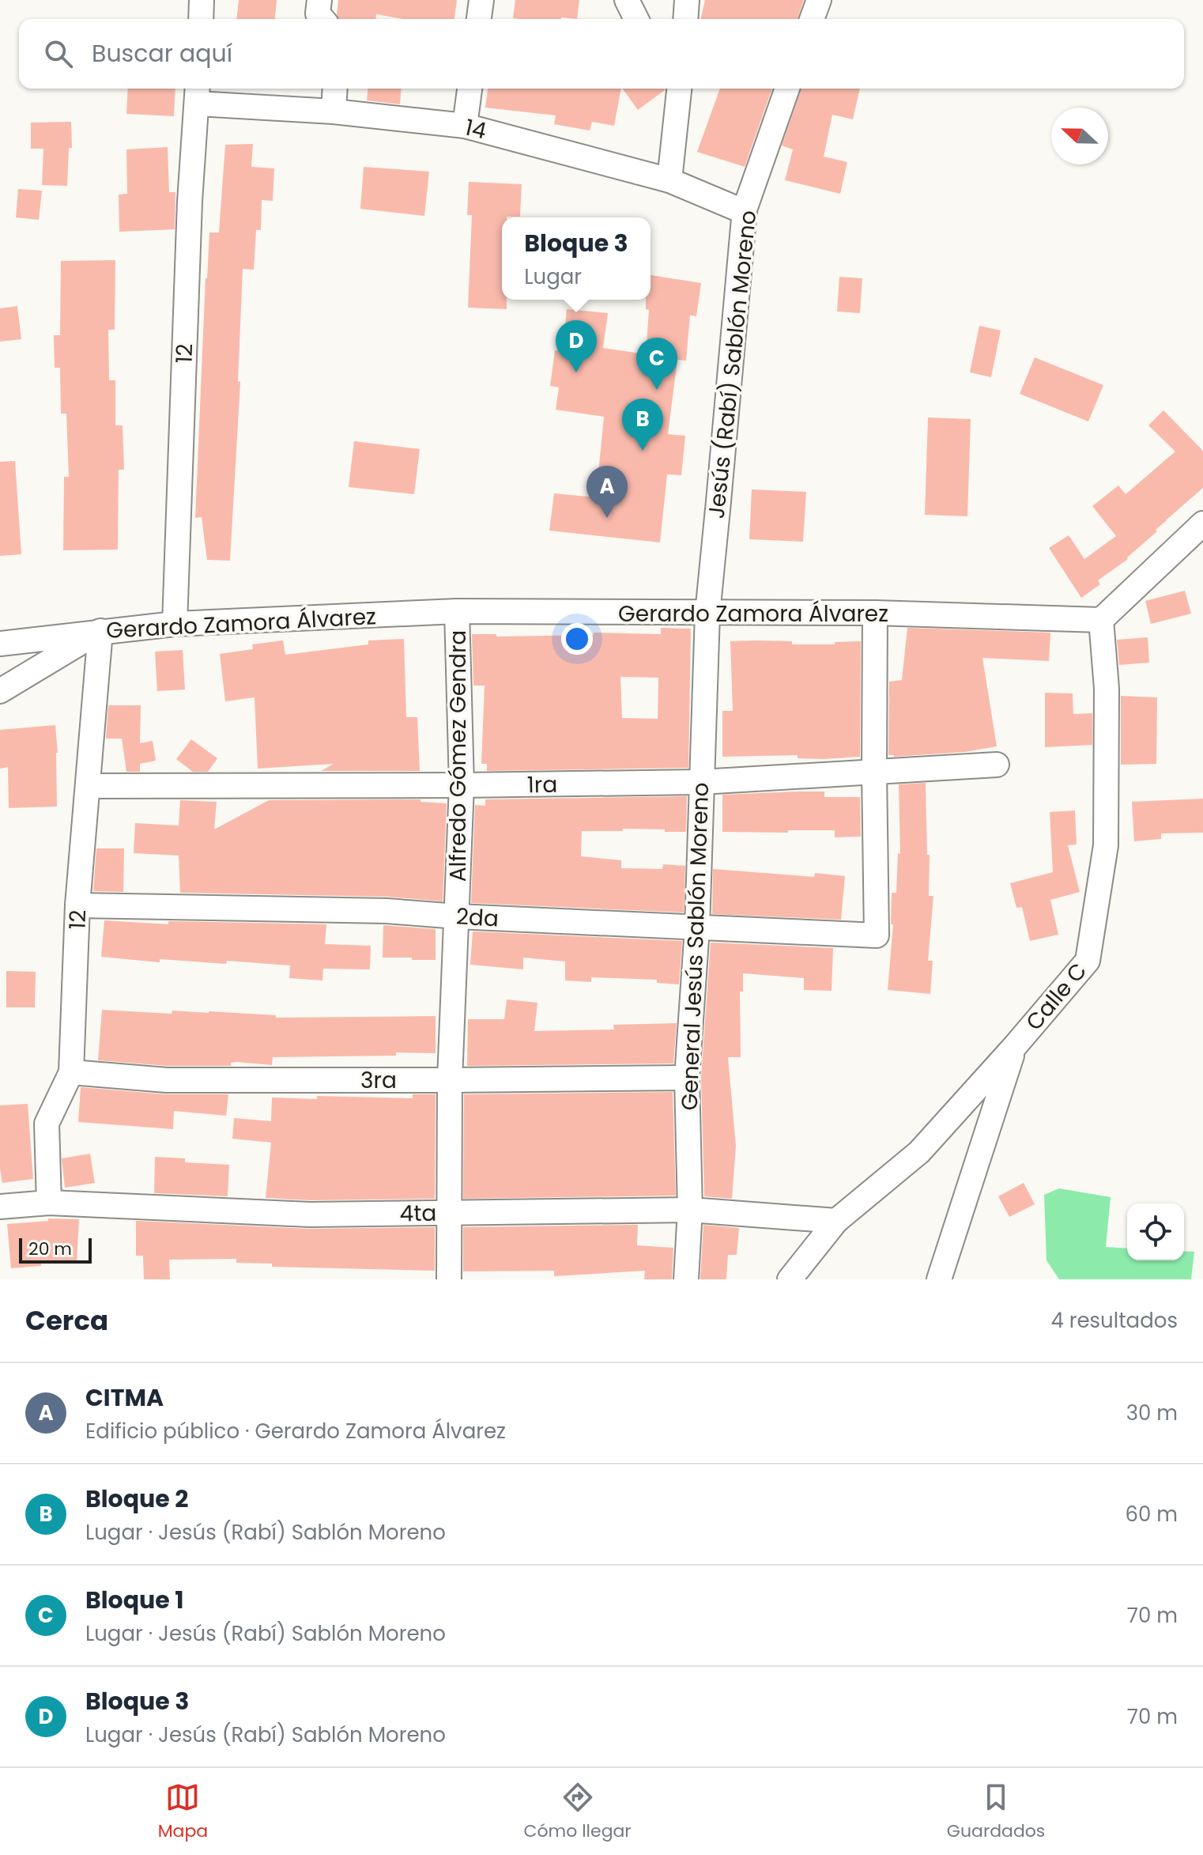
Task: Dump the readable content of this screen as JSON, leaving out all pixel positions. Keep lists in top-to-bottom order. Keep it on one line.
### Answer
{"streets":{"street":["14","12","Jesús (Rabí) Sablón Moreno","Gerardo Zamora Álvarez","Alfredo Gómez Gendra","1ra","2da","General Jesús Sablón Moreno","Calle C","3ra","4ta"]},"crossings":[["14","12"],["14","Jesús (Rabí) Sablón Moreno"],["12","Gerardo Zamora Álvarez"],["12","1ra"],["12","2da"],["12","3ra"],["12","4ta"],["Jesús (Rabí) Sablón Moreno","Gerardo Zamora Álvarez"],["Jesús (Rabí) Sablón Moreno","General Jesús Sablón Moreno"],["Gerardo Zamora Álvarez","Alfredo Gómez Gendra"],["Gerardo Zamora Álvarez","General Jesús Sablón Moreno"],["Gerardo Zamora Álvarez","Calle C"],["Alfredo Gómez Gendra","1ra"],["Alfredo Gómez Gendra","2da"],["Alfredo Gómez Gendra","3ra"],["Alfredo Gómez Gendra","4ta"],["1ra","2da"],["1ra","General Jesús Sablón Moreno"],["2da","General Jesús Sablón Moreno"],["General Jesús Sablón Moreno","3ra"],["General Jesús Sablón Moreno","4ta"],["Calle C","4ta"]],"scale_bar":"20 m","north":"left","page":{"search":"Buscar aquí","popup":["Bloque 3","Lugar"],"pins":["D","C","B","A"],"scale":"20 m","heading":["Cerca","4 resultados"],"list":[{"mark":"A","name":"CITMA","note":"Edificio público · Gerardo Zamora Álvarez","value":"30 m"},{"mark":"B","name":"Bloque 2","note":"Lugar · Jesús (Rabí) Sablón Moreno","value":"60 m"},{"mark":"C","name":"Bloque 1","note":"Lugar · Jesús (Rabí) Sablón Moreno","value":"70 m"},{"mark":"D","name":"Bloque 3","note":"Lugar · Jesús (Rabí) Sablón Moreno","value":"70 m"}],"nav":["Mapa","Cómo llegar","Guardados"]}}
